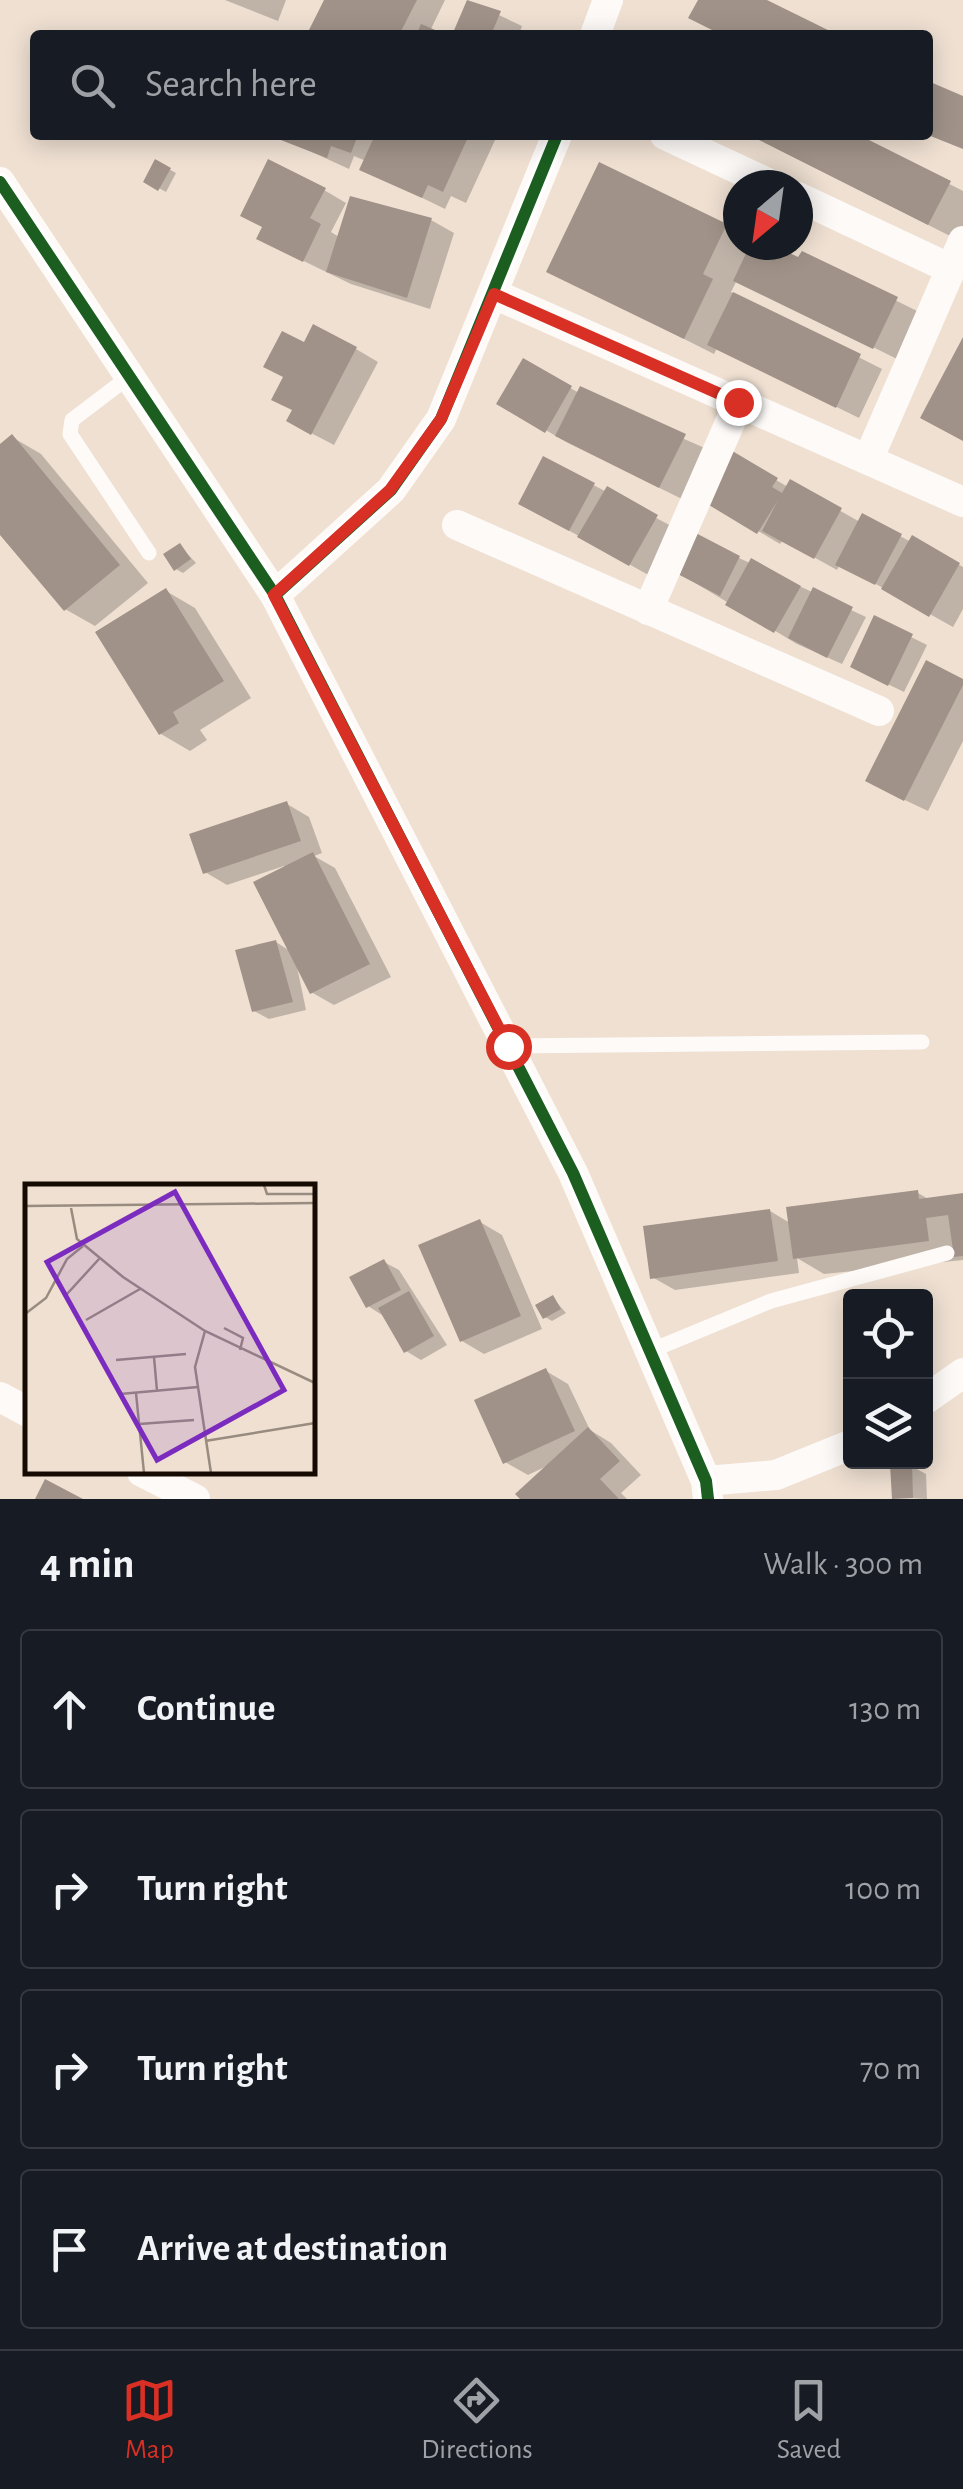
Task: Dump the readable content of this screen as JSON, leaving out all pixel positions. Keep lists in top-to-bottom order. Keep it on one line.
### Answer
{"north":"bottom left","page":{"search":"Search here","heading":["4 min","Walk · 300 m"],"list":[["Continue","130 m"],["Turn right","100 m"],["Turn right","70 m"],"Arrive at destination"],"nav":["Map","Directions","Saved"]}}
